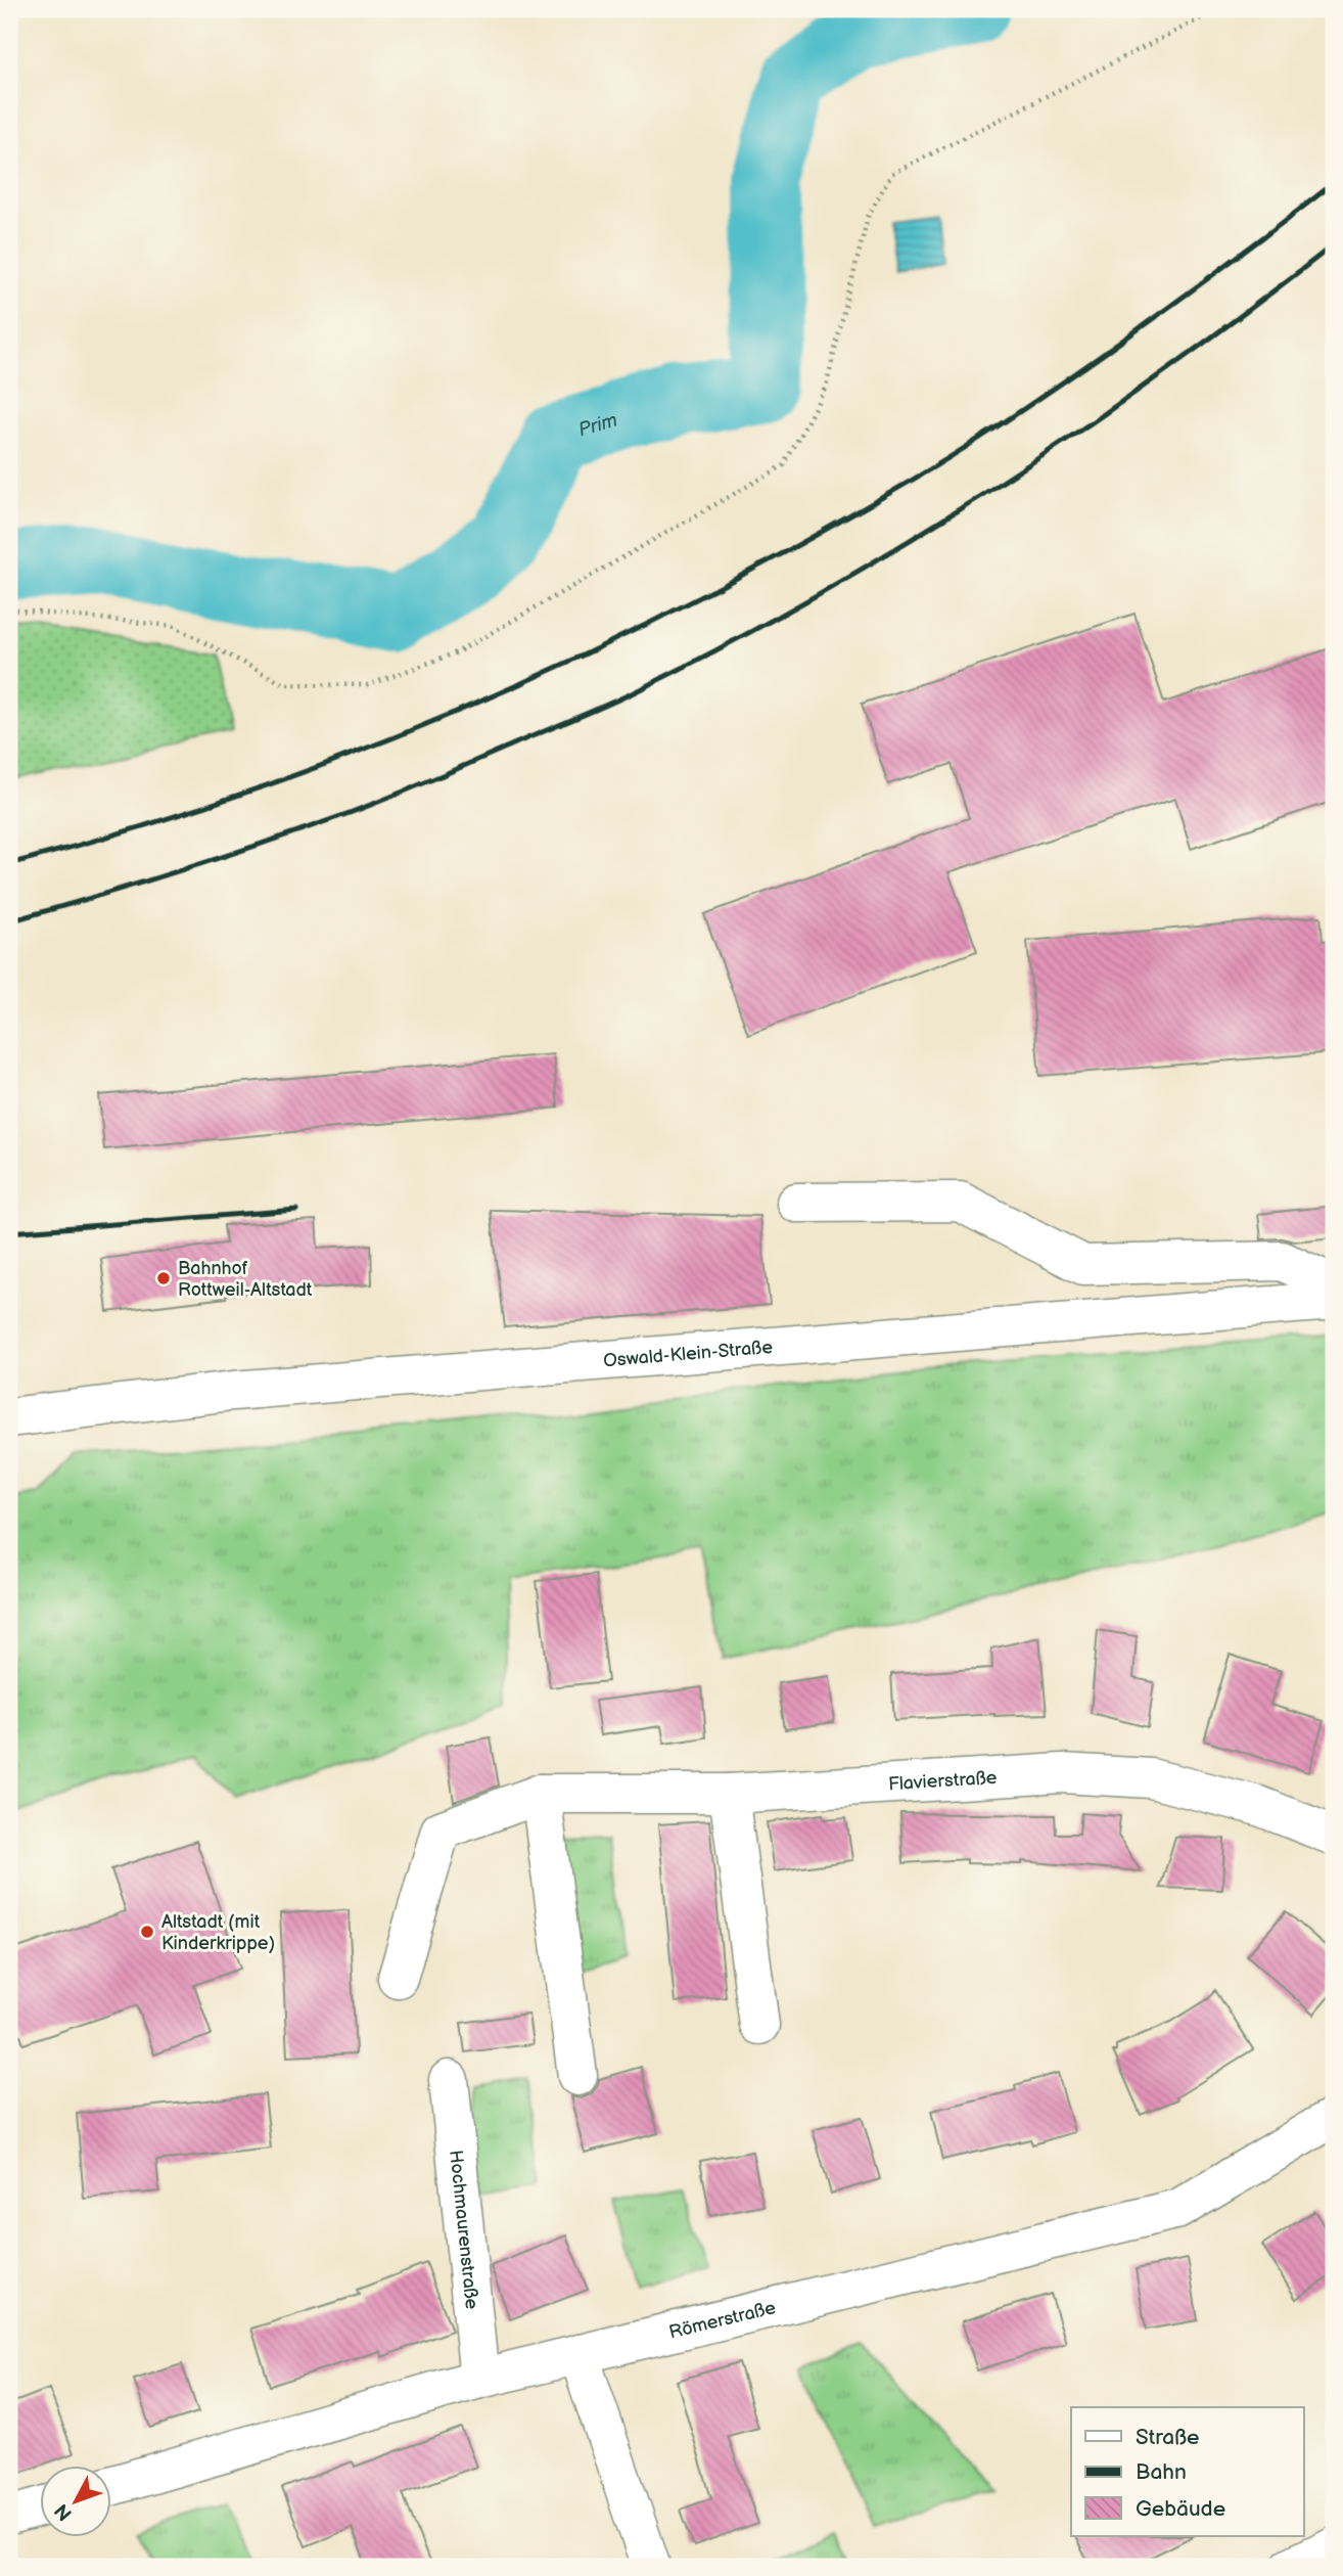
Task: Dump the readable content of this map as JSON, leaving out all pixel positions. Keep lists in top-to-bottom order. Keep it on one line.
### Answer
{"streets":{"street":["Oswald-Klein-Straße","Flavierstraße","Hochmaurenstraße","Römerstraße"]},"crossings":[["Hochmaurenstraße","Römerstraße"]],"water":["Prim"],"places":["Bahnhof Rottweil-Altstadt","Altstadt (mit Kinderkrippe)"],"legend":["Straße","Bahn","Gebäude"],"north":"bottom left"}
